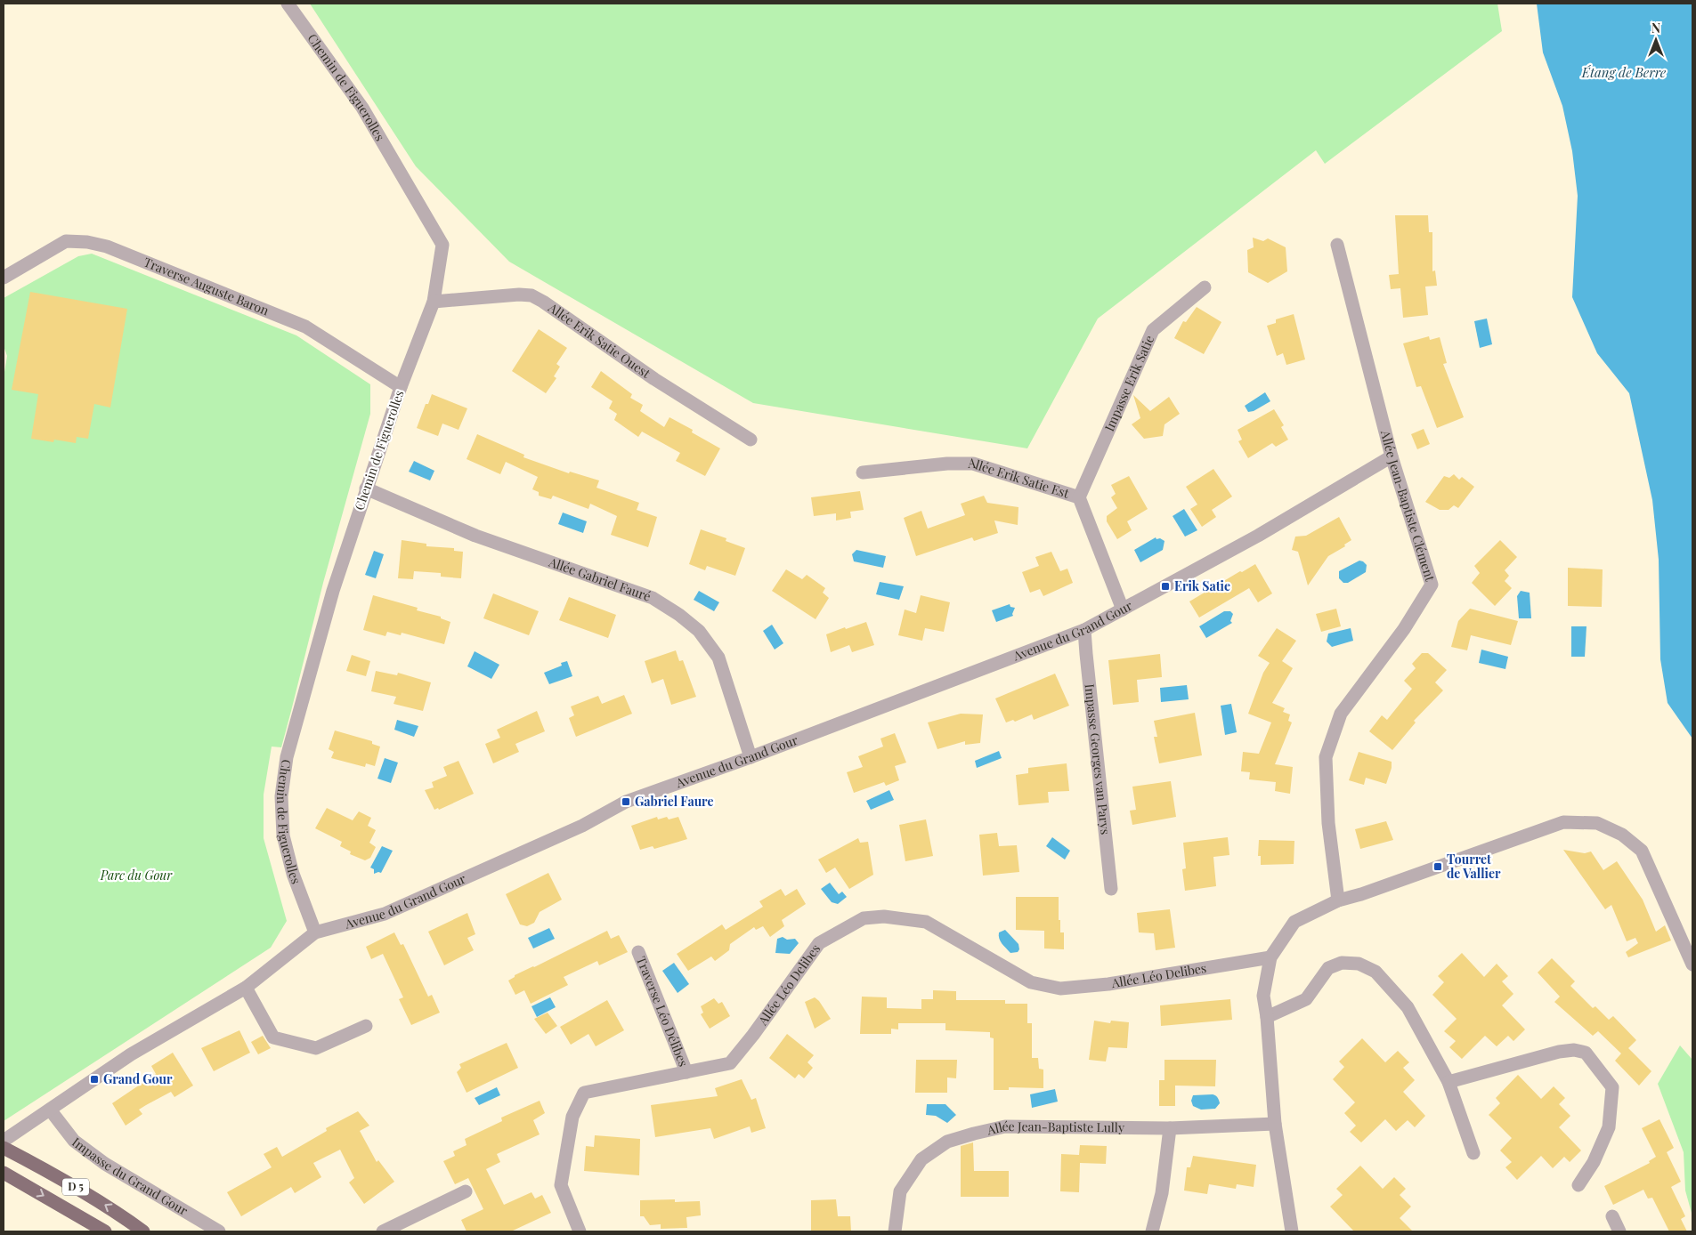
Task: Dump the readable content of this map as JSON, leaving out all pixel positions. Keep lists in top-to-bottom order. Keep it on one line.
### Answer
{"streets":{"main road":["D 5"],"street":["Chemin de Figuerolles","Traverse Auguste Baron","Allée Erik Satie Ouest","Impasse Erik Satie","Allée Erik Satie Est","Allée Jean-Baptiste Clément","Allée Gabriel Fauré","Avenue du Grand Gour","Impasse Georges van Parys","Allée Léo Delibes","Traverse Léo Délibes","Allée Jean-Baptiste Lully","Impasse du Grand Gour"]},"crossings":[["Chemin de Figuerolles","Traverse Auguste Baron"],["Chemin de Figuerolles","Allée Erik Satie Ouest"],["Chemin de Figuerolles","Allée Gabriel Fauré"],["Chemin de Figuerolles","Avenue du Grand Gour"],["Impasse Erik Satie","Allée Erik Satie Est"],["Allée Erik Satie Est","Avenue du Grand Gour"],["Allée Jean-Baptiste Clément","Avenue du Grand Gour"],["Allée Gabriel Fauré","Avenue du Grand Gour"],["Avenue du Grand Gour","Impasse Georges van Parys"],["Avenue du Grand Gour","Impasse du Grand Gour"],["Allée Léo Delibes","Traverse Léo Délibes"]],"water":["Étang de Berre"],"parks":["Parc du Gour"],"places":{"transit":["Erik Satie","Gabriel Faure","Tourret de Vallier","Grand Gour"]},"north":"top"}
